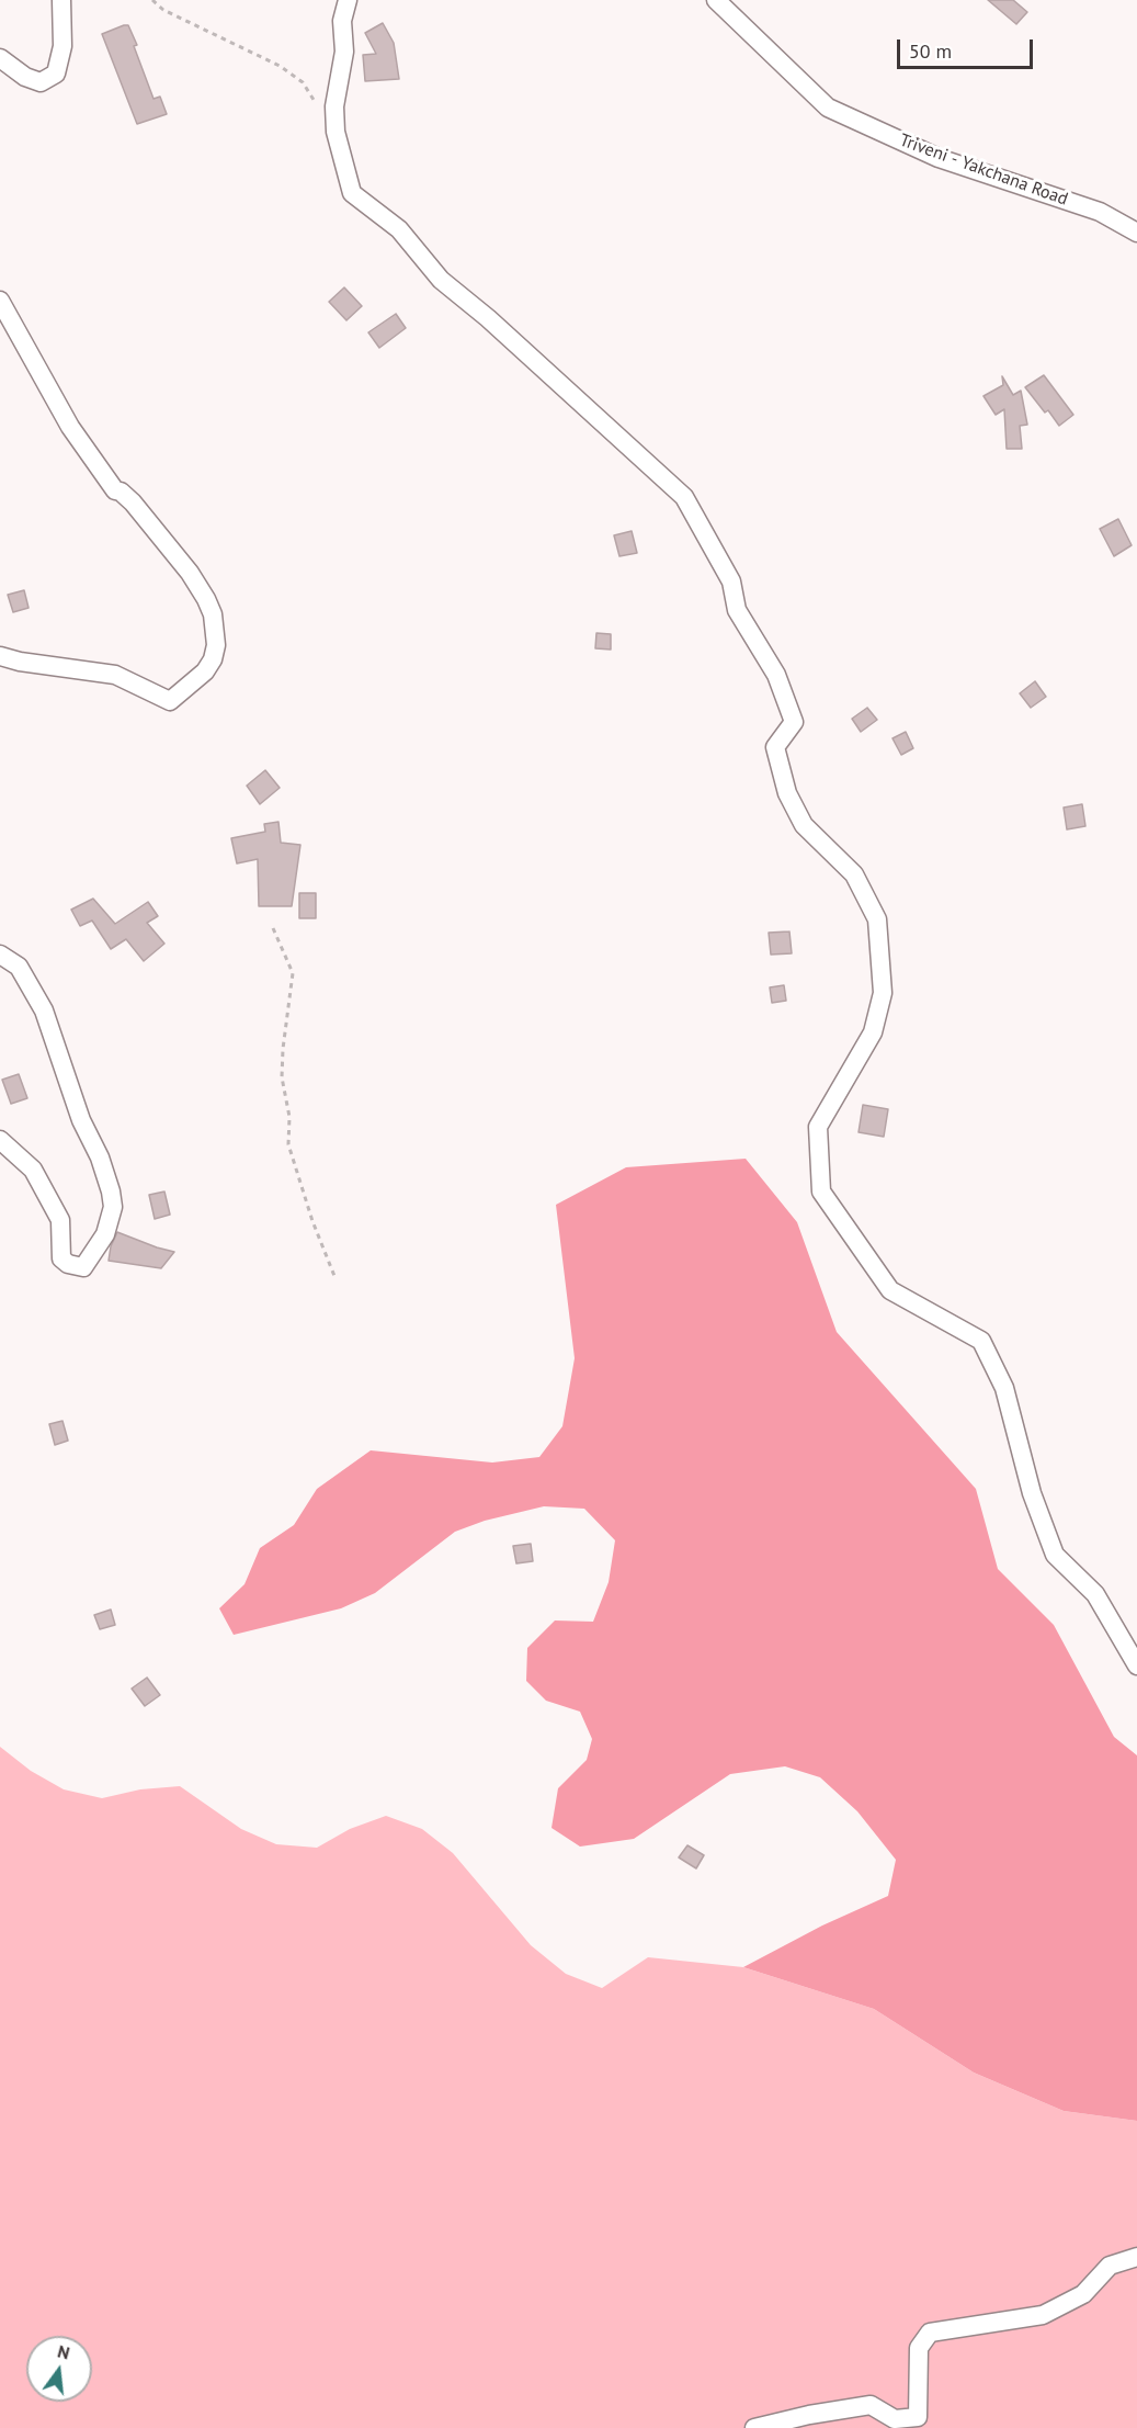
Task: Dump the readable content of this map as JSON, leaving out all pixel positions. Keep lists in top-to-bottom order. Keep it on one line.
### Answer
{"streets":{"street":["Triveni - Yakchana Road"]},"scale_bar":"50 m","north":"top"}
